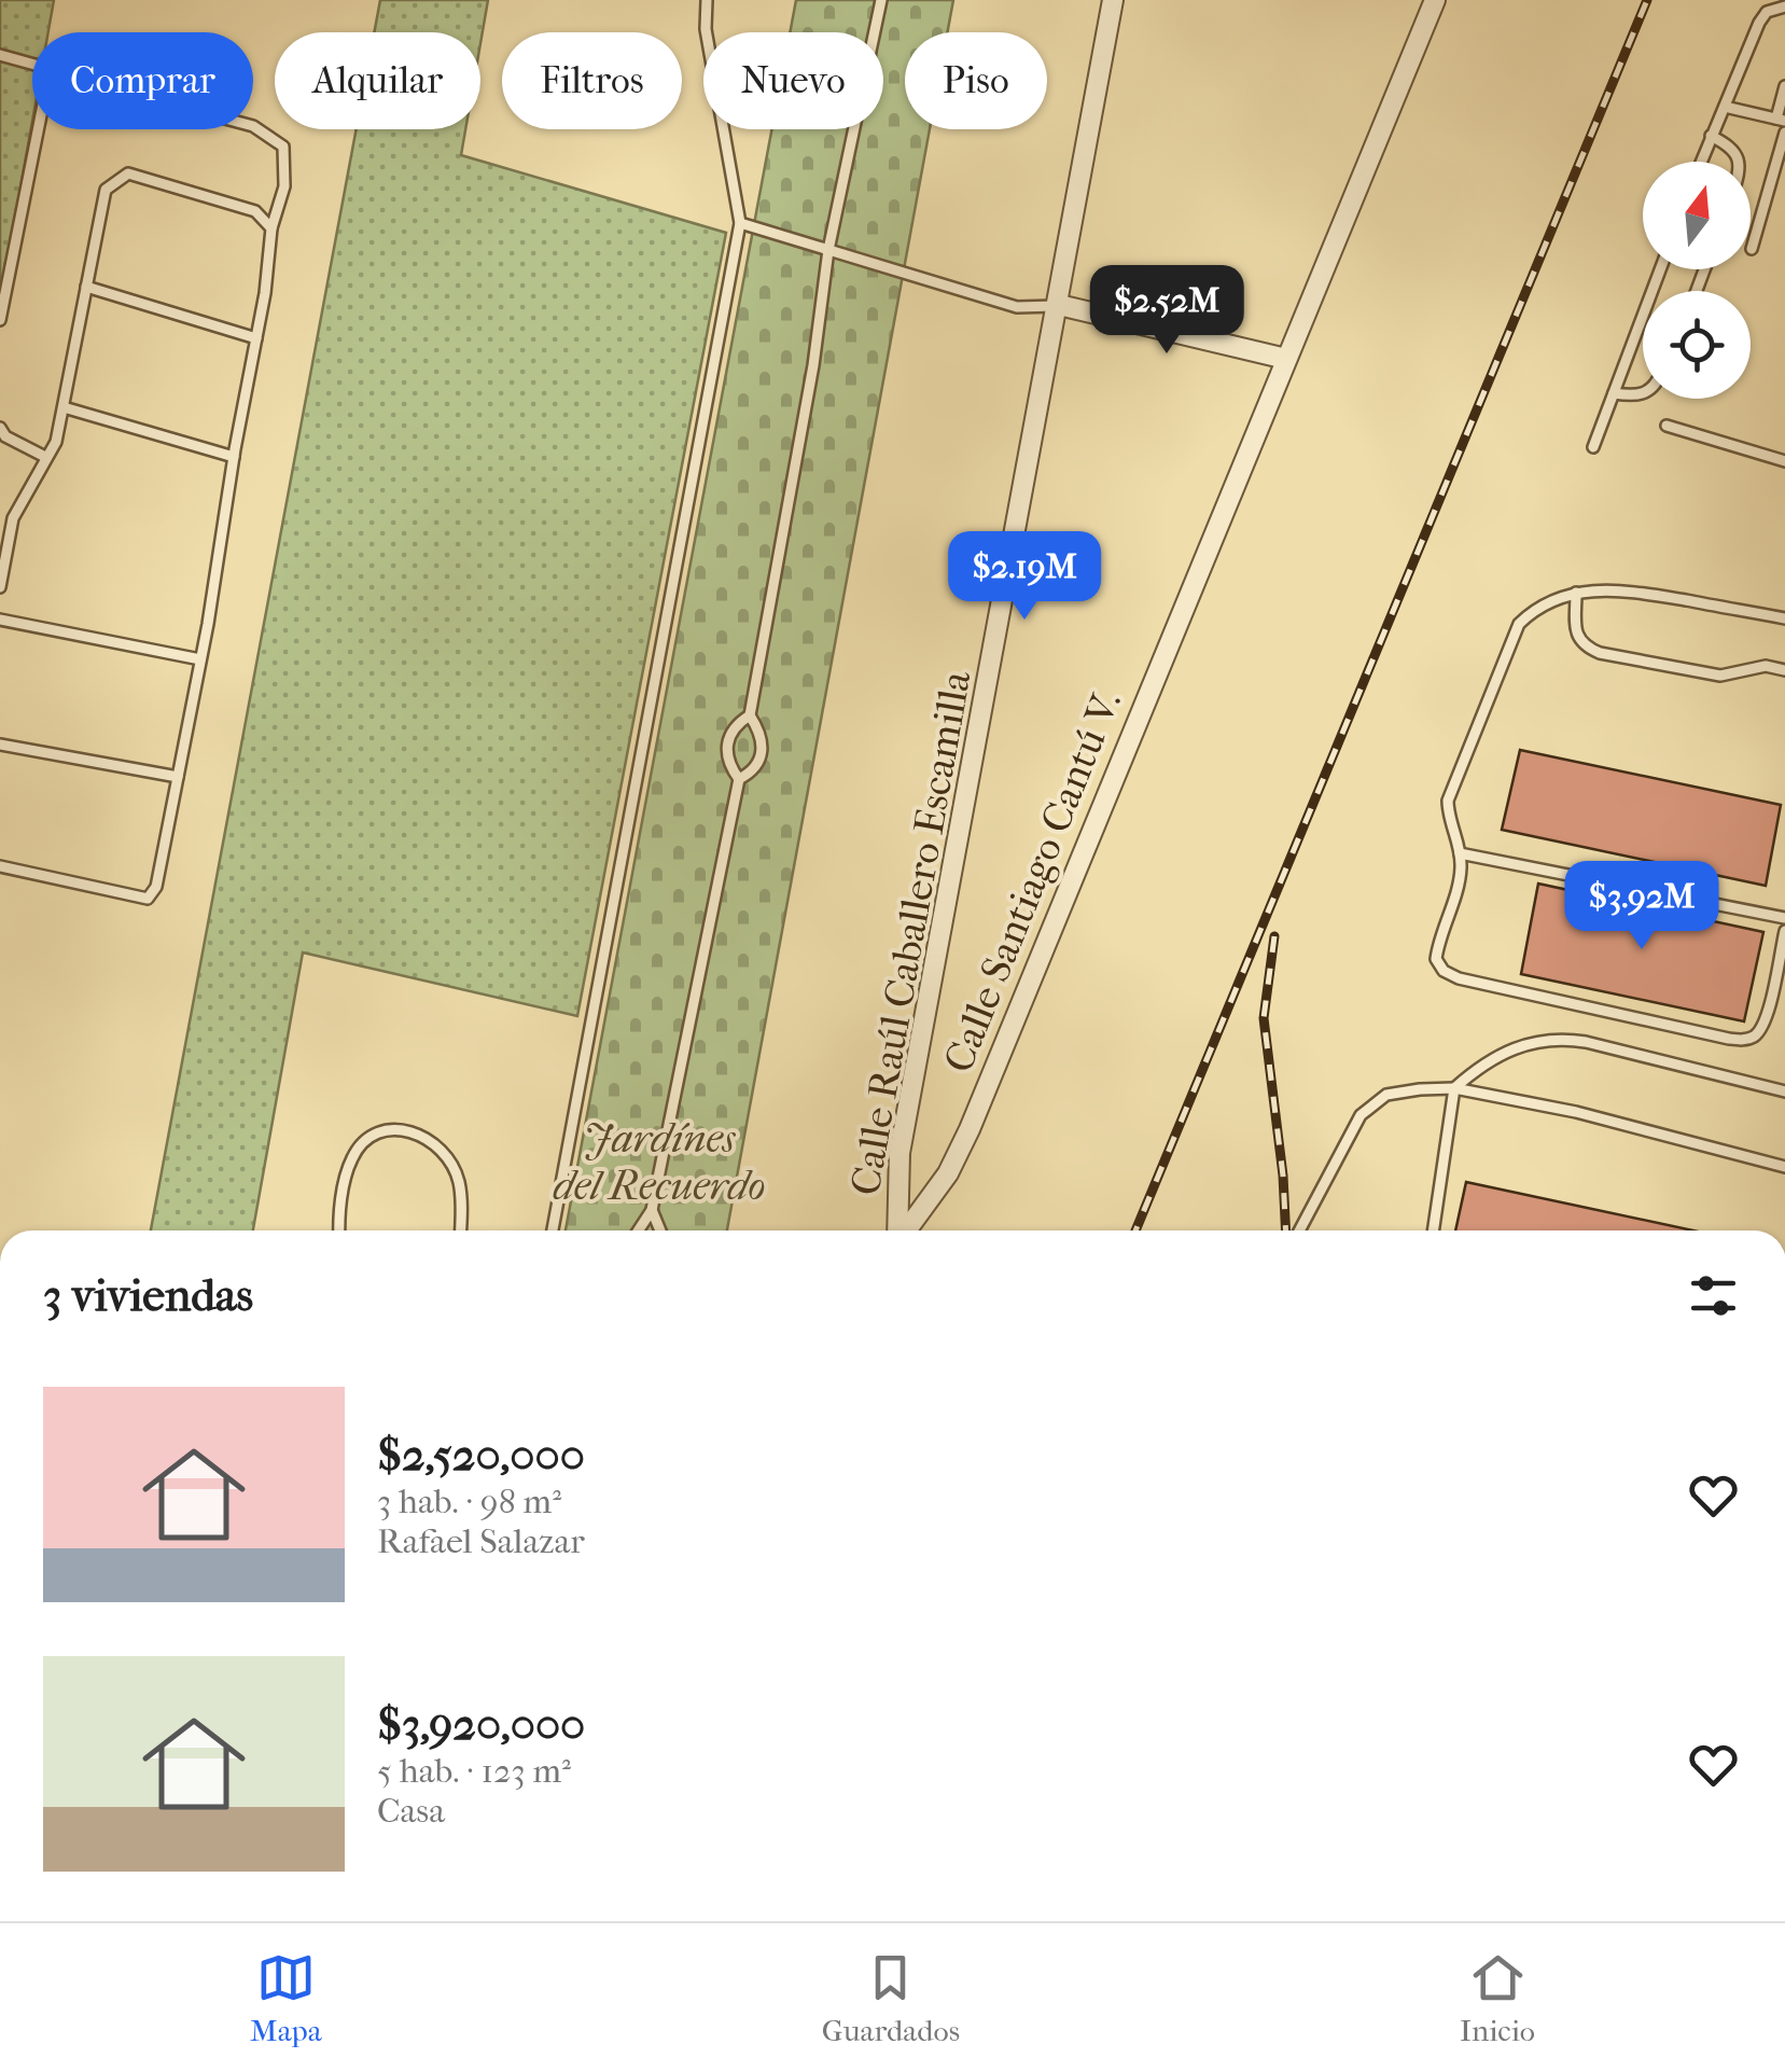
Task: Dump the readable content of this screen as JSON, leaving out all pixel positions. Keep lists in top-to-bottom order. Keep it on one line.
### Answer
{"streets":{"street":["Calle Santiago Cantú V.","Calle Raúl Caballero Escamilla"]},"parks":["Jardínes del Recuerdo"],"north":"top","page":{"chip":["Comprar","Alquilar","Filtros","Nuevo","Piso"],"price":["$2.52M","$2.19M","$3.92M"],"heading":"3 viviendas","list":[{"name":"$2,520,000","note":"3 hab. · 98 m² · Rafael Salazar"},{"name":"$3,920,000","note":"5 hab. · 123 m² · Casa"}],"tabs":["Mapa","Guardados","Inicio"]}}
